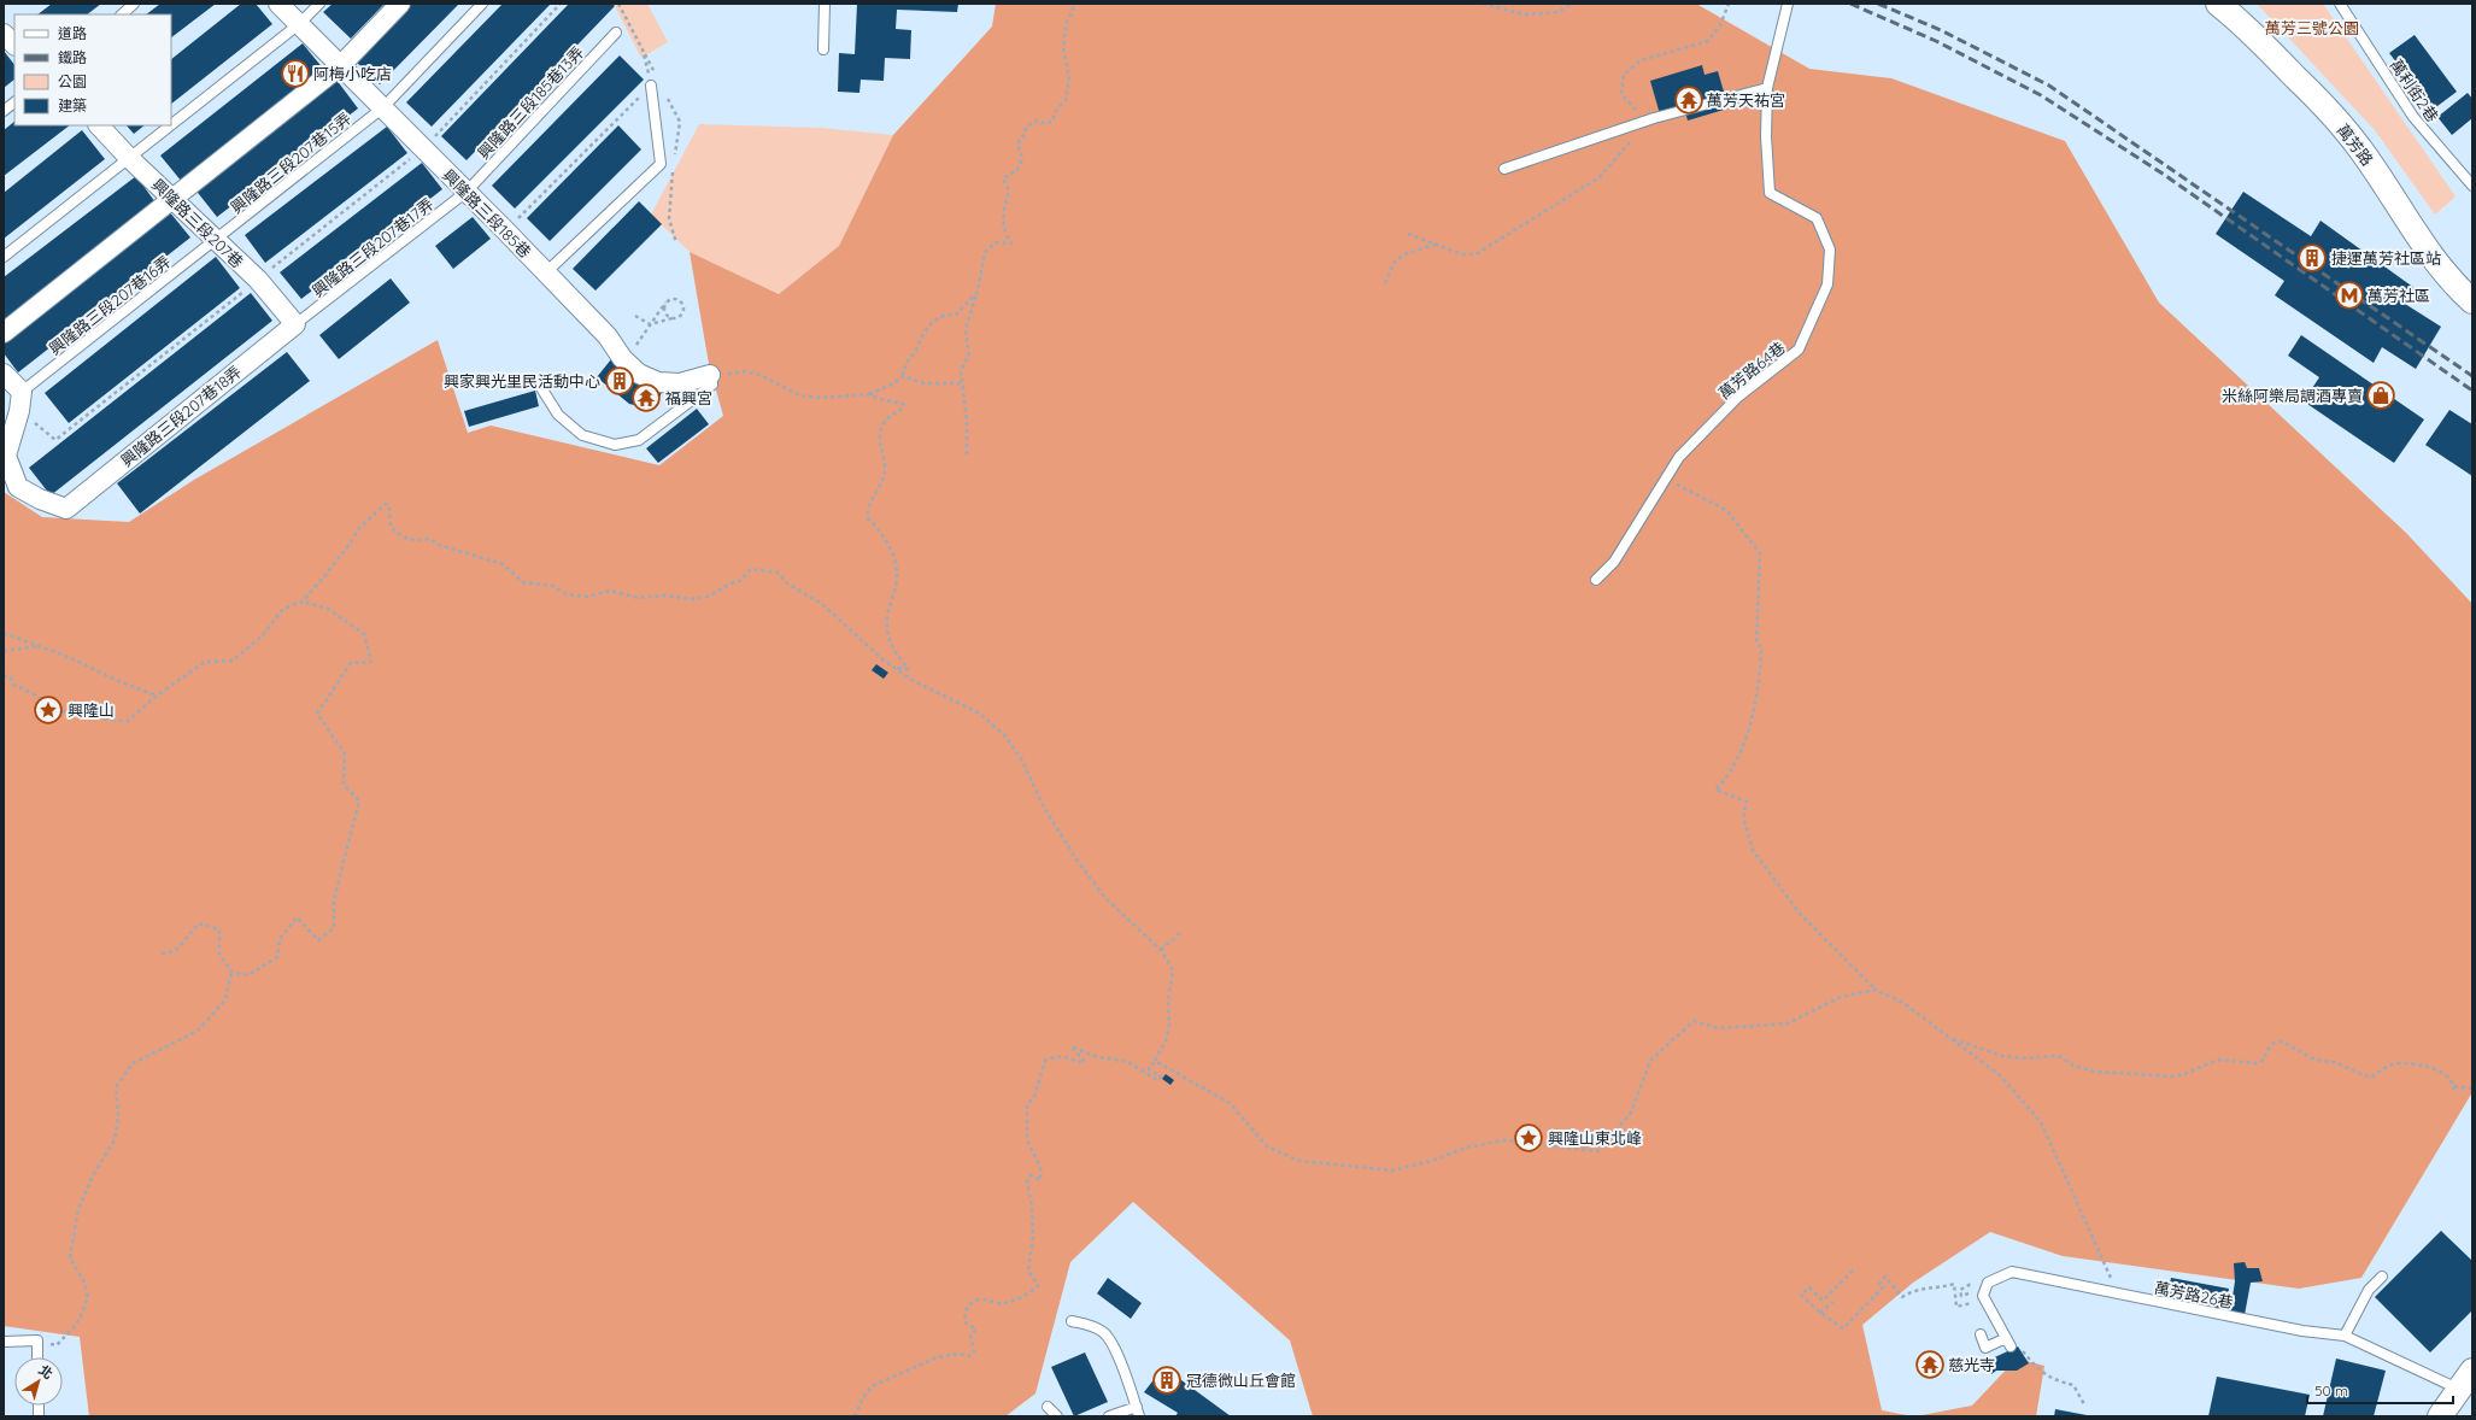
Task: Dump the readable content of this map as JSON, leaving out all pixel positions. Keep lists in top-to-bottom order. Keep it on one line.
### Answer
{"streets":{"street":["萬芳路","興隆路三段185巷","興隆路三段207巷","興隆路三段207巷18弄"],"lane":["萬利街2巷","興隆路三段185巷13弄","興隆路三段207巷15弄","興隆路三段207巷17弄","興隆路三段207巷16弄","萬芳路64巷","萬芳路26巷"]},"crossings":[["興隆路三段185巷13弄","興隆路三段185巷"],["興隆路三段185巷13弄","興隆路三段207巷17弄"],["興隆路三段207巷15弄","興隆路三段185巷"],["興隆路三段207巷15弄","興隆路三段207巷"],["興隆路三段207巷15弄","興隆路三段207巷16弄"],["興隆路三段185巷","興隆路三段207巷17弄"],["興隆路三段207巷","興隆路三段207巷17弄"],["興隆路三段207巷","興隆路三段207巷16弄"],["興隆路三段207巷","興隆路三段207巷18弄"],["興隆路三段207巷17弄","興隆路三段207巷18弄"],["興隆路三段207巷16弄","興隆路三段207巷18弄"]],"parks":["萬芳三號公園"],"places":{"restaurant":["阿梅小吃店"],"temple":["萬芳天祐宮","福興宮","慈光寺"],"building":["捷運萬芳社區站","興家興光里民活動中心","冠德微山丘會館"],"metro station":["萬芳社區"],"shop":["米絲阿樂局調酒專賣"],"place":["興隆山","興隆山東北峰"]},"legend":["道路","鐵路","公園","建築"],"scale_bar":"50 m","north":"top right"}
